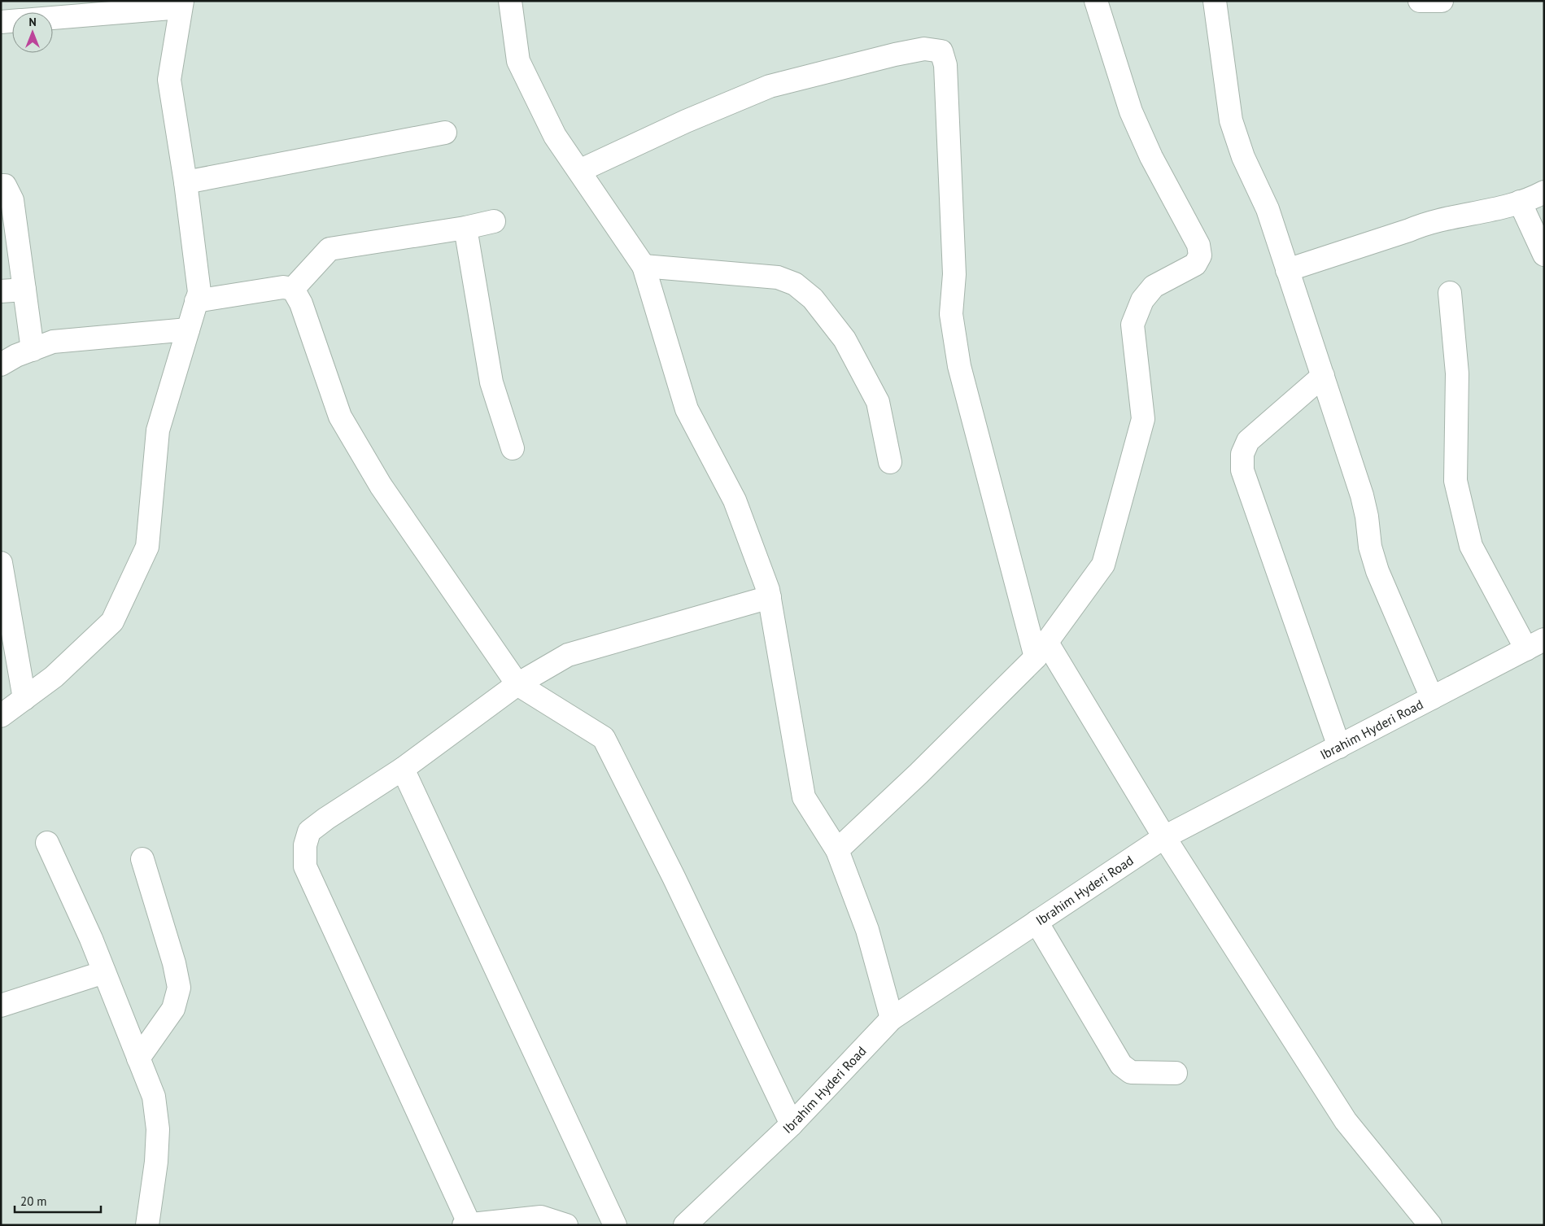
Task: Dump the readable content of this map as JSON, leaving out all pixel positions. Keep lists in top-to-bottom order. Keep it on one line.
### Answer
{"streets":{"street":["Ibrahim Hyderi Road"]},"scale_bar":"20 m","north":"top"}
